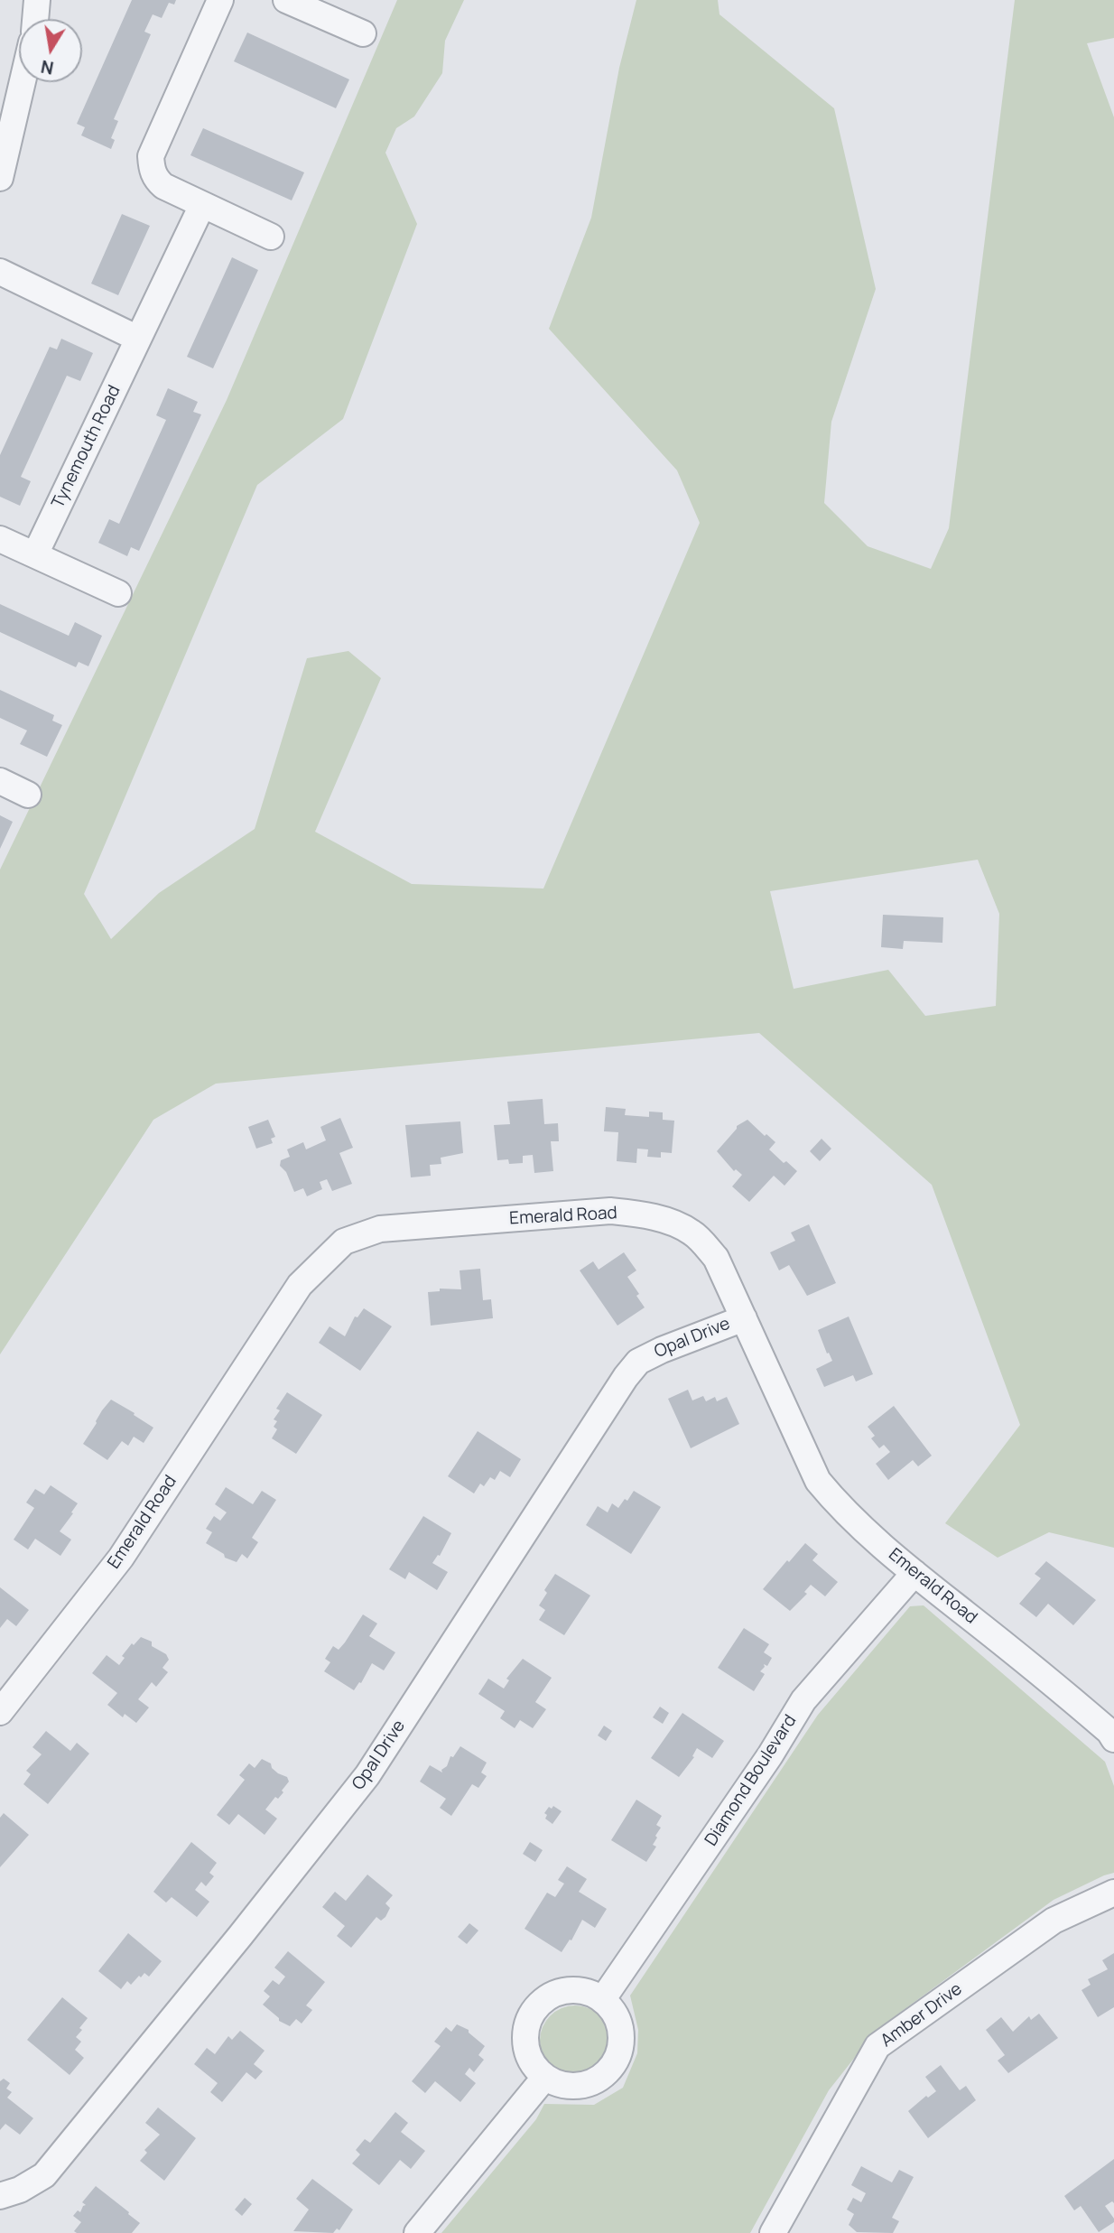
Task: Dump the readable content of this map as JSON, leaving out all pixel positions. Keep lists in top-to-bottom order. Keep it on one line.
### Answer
{"streets":{"street":["Tynemouth Road","Emerald Road","Opal Drive","Diamond Boulevard","Amber Drive"]},"crossings":[["Emerald Road","Opal Drive"],["Emerald Road","Diamond Boulevard"]],"north":"bottom"}
